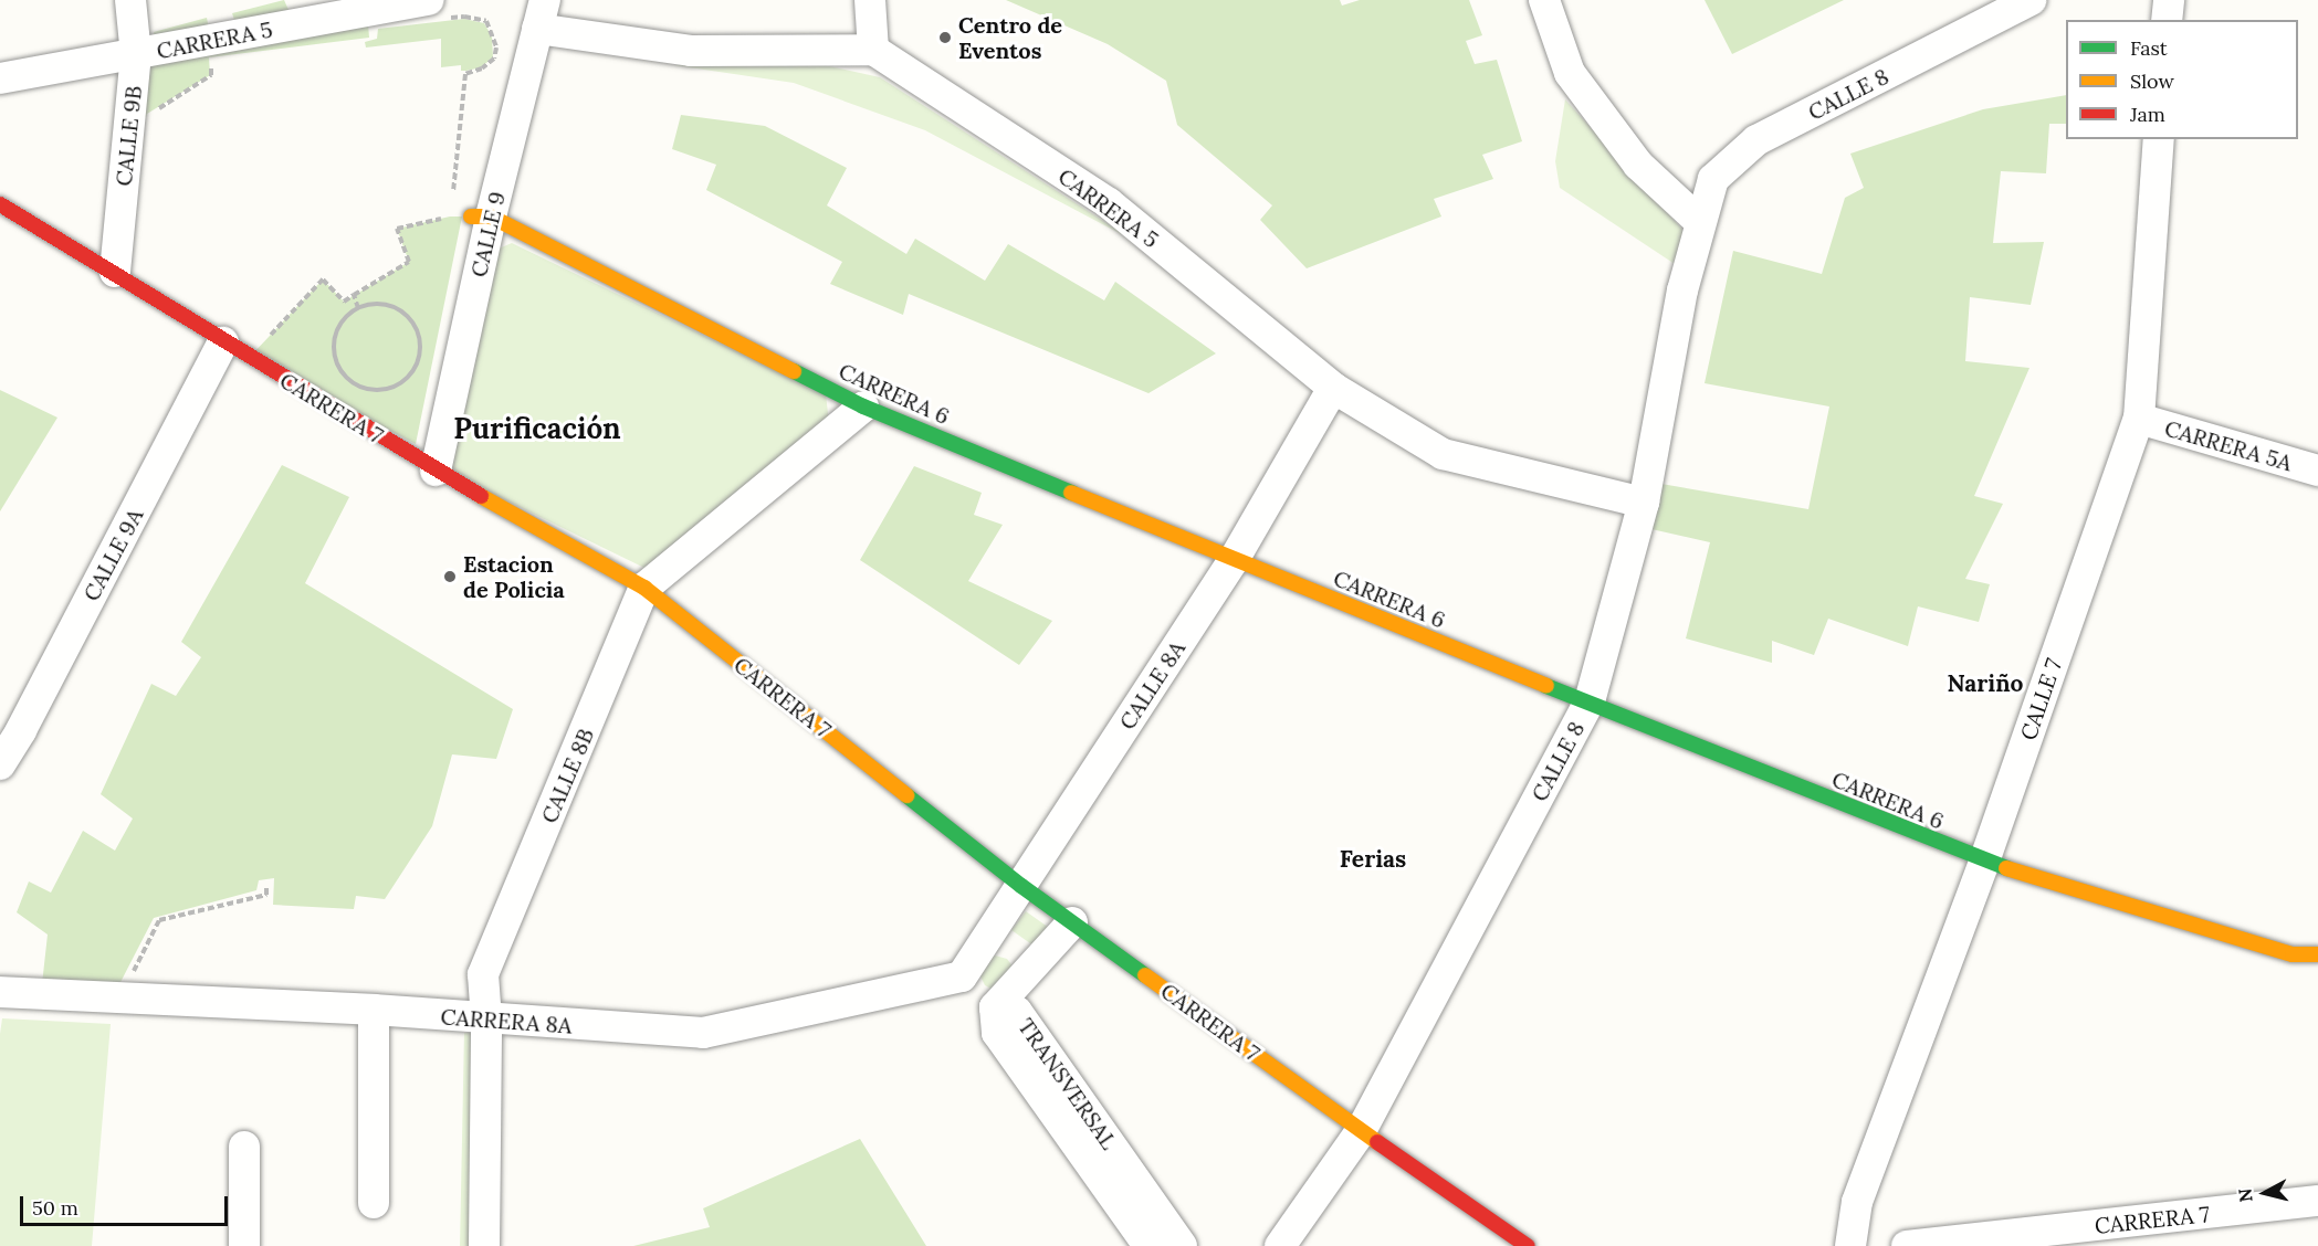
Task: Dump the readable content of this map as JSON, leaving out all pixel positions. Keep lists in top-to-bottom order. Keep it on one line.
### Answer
{"streets":{"street":["CARRERA 5","CALLE 8","CALLE 9B","CALLE 9","CARRERA 6","CARRERA 7","CARRERA 5A","CALLE 9A","CALLE 8A","CALLE 7","CALLE 8B","CARRERA 8A","TRANSVERSAL"]},"crossings":[["CARRERA 5","CALLE 8"],["CARRERA 5","CALLE 9B"],["CARRERA 5","CALLE 8A"],["CALLE 8","CARRERA 6"],["CALLE 8","CARRERA 7"],["CALLE 9B","CARRERA 7"],["CALLE 9","CARRERA 6"],["CALLE 9","CARRERA 7"],["CARRERA 6","CALLE 8A"],["CARRERA 6","CALLE 7"],["CARRERA 6","CALLE 8B"],["CARRERA 7","CALLE 9A"],["CARRERA 7","CALLE 8A"],["CARRERA 7","CALLE 8B"],["CARRERA 5A","CALLE 7"],["CALLE 8A","CARRERA 8A"],["CALLE 8B","CARRERA 8A"]],"districts":["Purificación","Nariño","Ferias"],"places":["Centro de Eventos","Estacion de Policia"],"legend":["Fast","Slow","Jam"],"scale_bar":"50 m","north":"left"}
